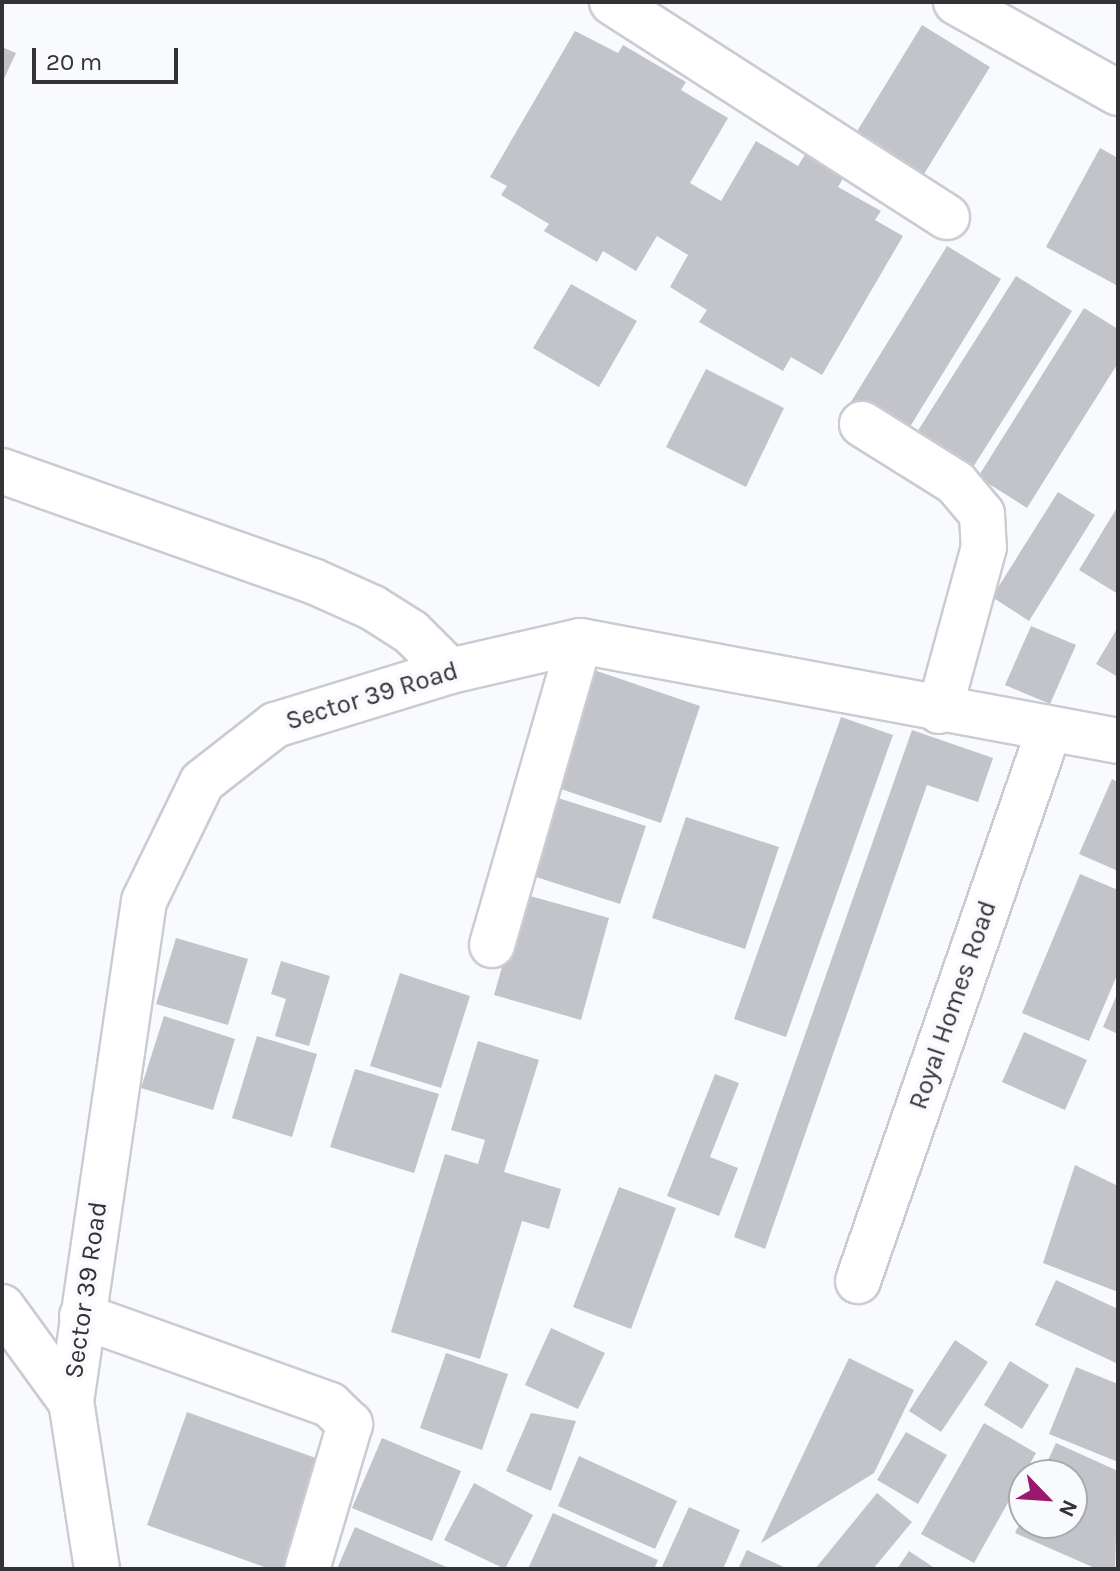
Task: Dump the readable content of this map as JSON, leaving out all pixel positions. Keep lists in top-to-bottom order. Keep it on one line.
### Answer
{"streets":{"street":["Sector 39 Road","Royal Homes Road"]},"crossings":[["Sector 39 Road","Royal Homes Road"]],"scale_bar":"20 m","north":"bottom right"}
